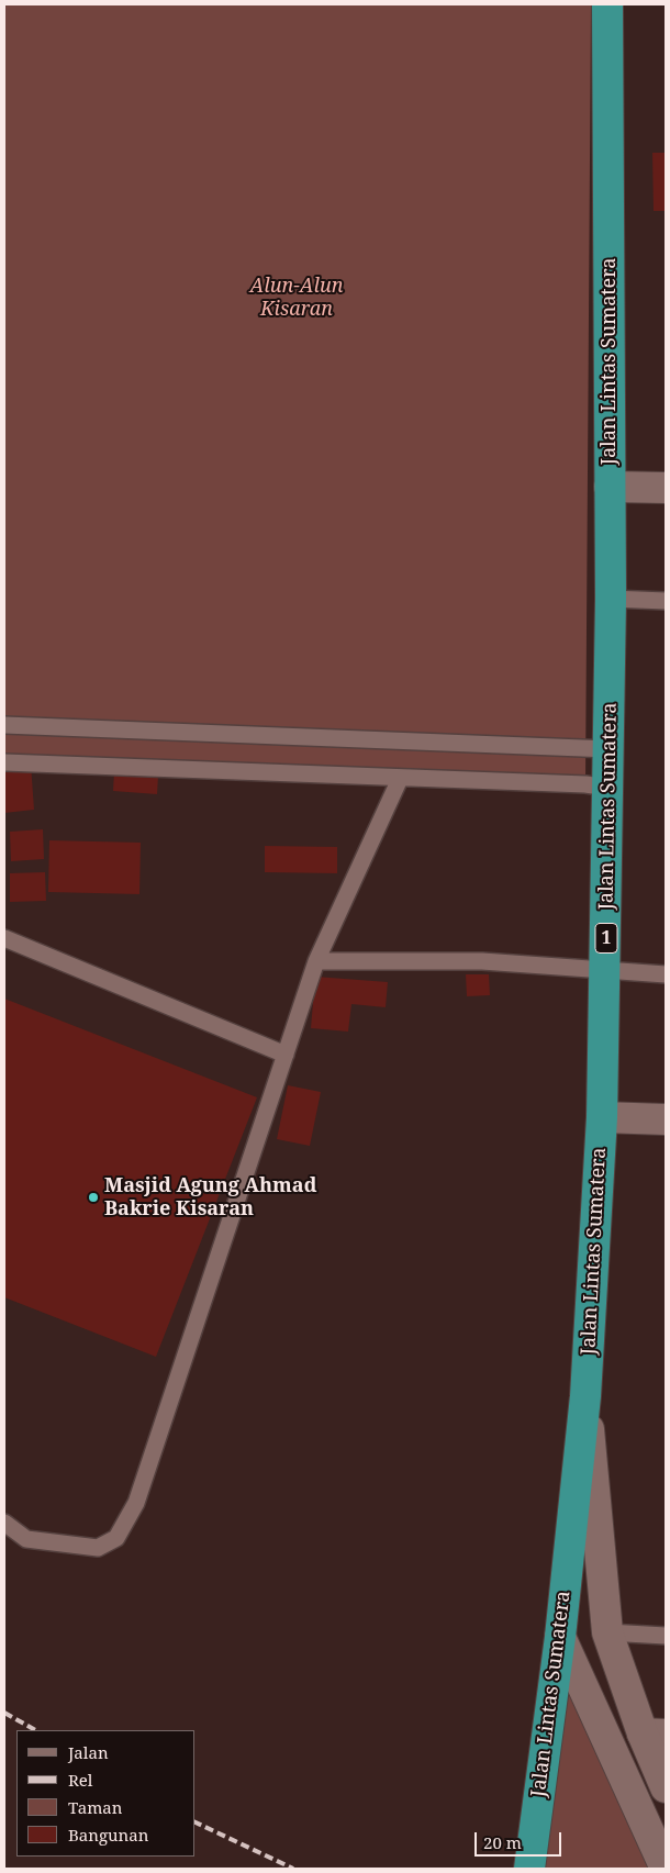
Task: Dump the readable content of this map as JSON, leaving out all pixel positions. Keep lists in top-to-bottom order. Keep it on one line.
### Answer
{"streets":{"highway":["Jalan Lintas Sumatera","1"]},"parks":["Alun-Alun Kisaran"],"places":["Masjid Agung Ahmad Bakrie Kisaran"],"legend":["Jalan","Rel","Taman","Bangunan"],"scale_bar":"20 m"}
